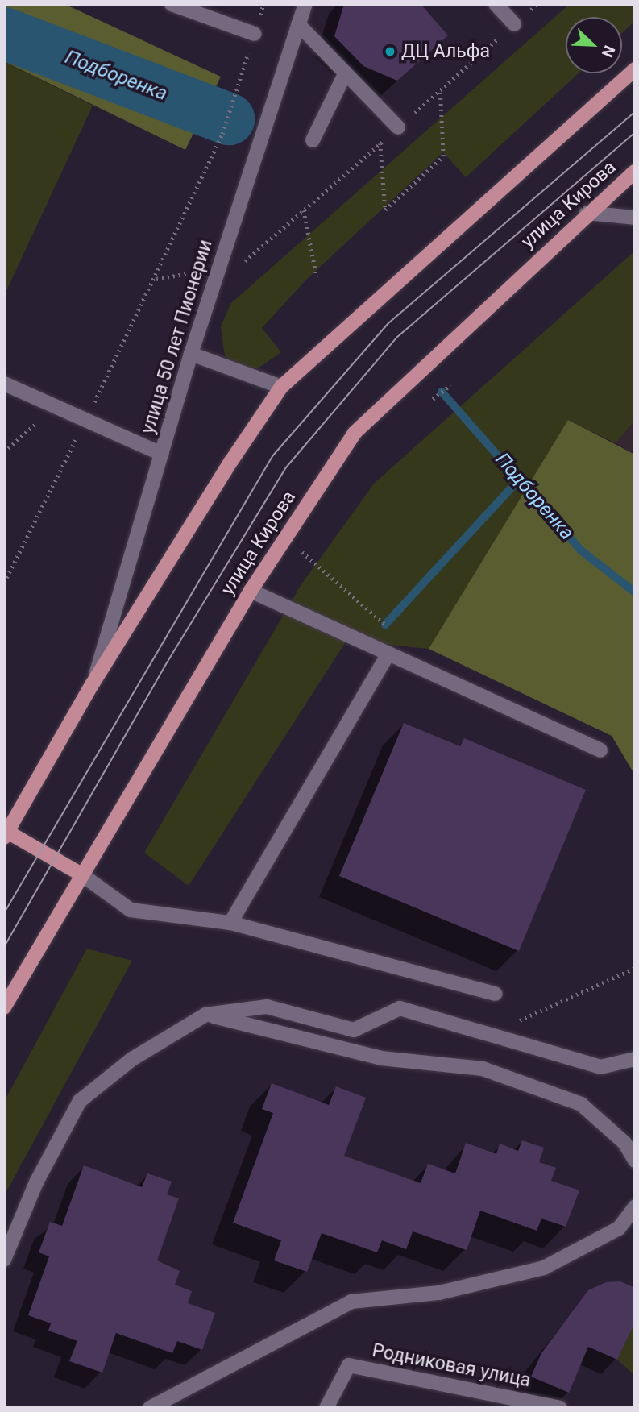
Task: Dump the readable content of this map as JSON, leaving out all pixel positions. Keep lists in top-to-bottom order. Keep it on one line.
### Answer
{"streets":{"main road":["улица Кирова"],"street":["улица 50 лет Пионерии","Родниковая улица"]},"water":["Подборенка"],"places":["ДЦ Альфа"],"north":"bottom right"}
